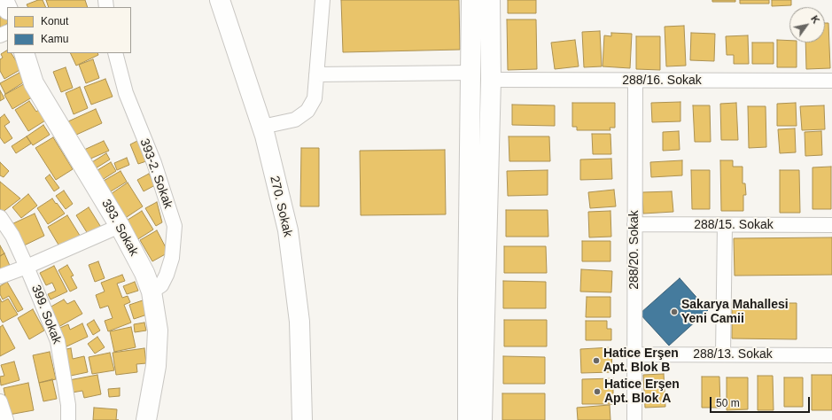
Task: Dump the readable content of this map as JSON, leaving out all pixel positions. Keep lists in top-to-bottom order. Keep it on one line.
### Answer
{"streets":{"street":["288/16. Sokak","393-2. Sokak","270. Sokak","288/15. Sokak","393. Sokak","288/20. Sokak","399. Sokak","288/13. Sokak"]},"crossings":[["288/16. Sokak","288/20. Sokak"],["393-2. Sokak","393. Sokak"],["288/15. Sokak","288/20. Sokak"],["288/20. Sokak","288/13. Sokak"]],"places":["Sakarya Mahallesi Yeni Camii","Hatice Erşen Apt. Blok B","Hatice Erşen Apt. Blok A"],"legend":["Konut","Kamu"],"scale_bar":"50 m","north":"top right"}
